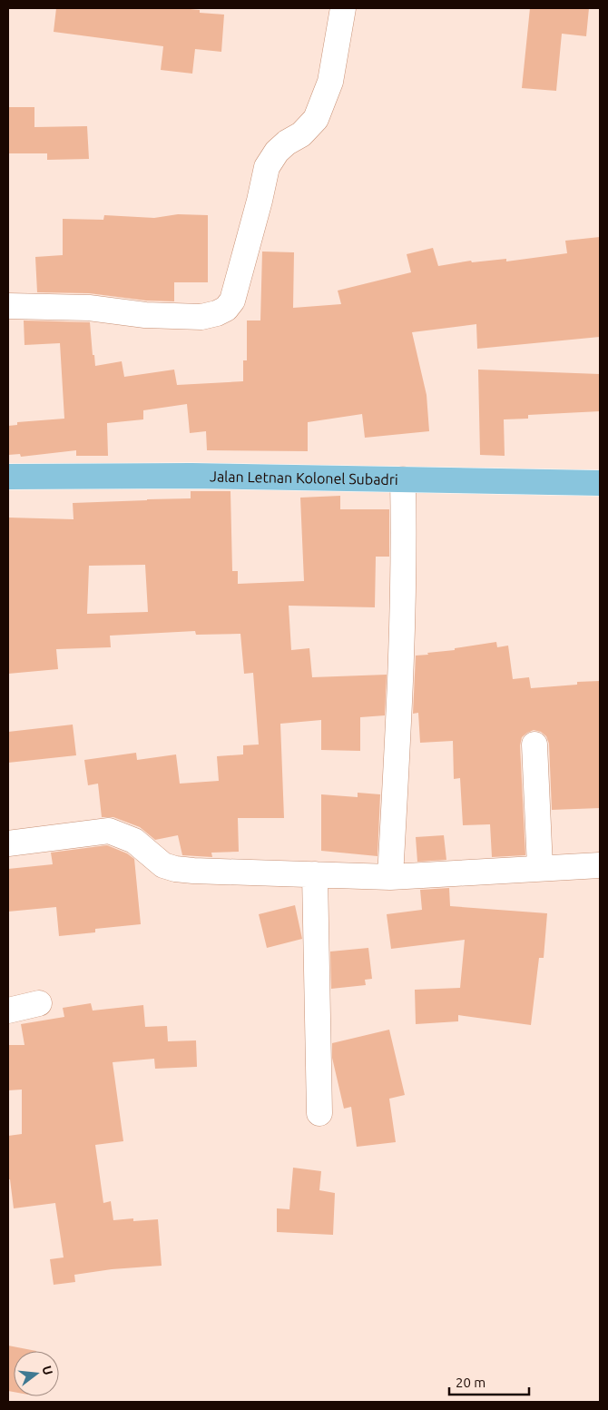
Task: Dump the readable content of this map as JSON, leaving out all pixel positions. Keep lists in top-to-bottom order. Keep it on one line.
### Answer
{"streets":{"main road":["Jalan Letnan Kolonel Subadri"]},"scale_bar":"20 m","north":"right"}
